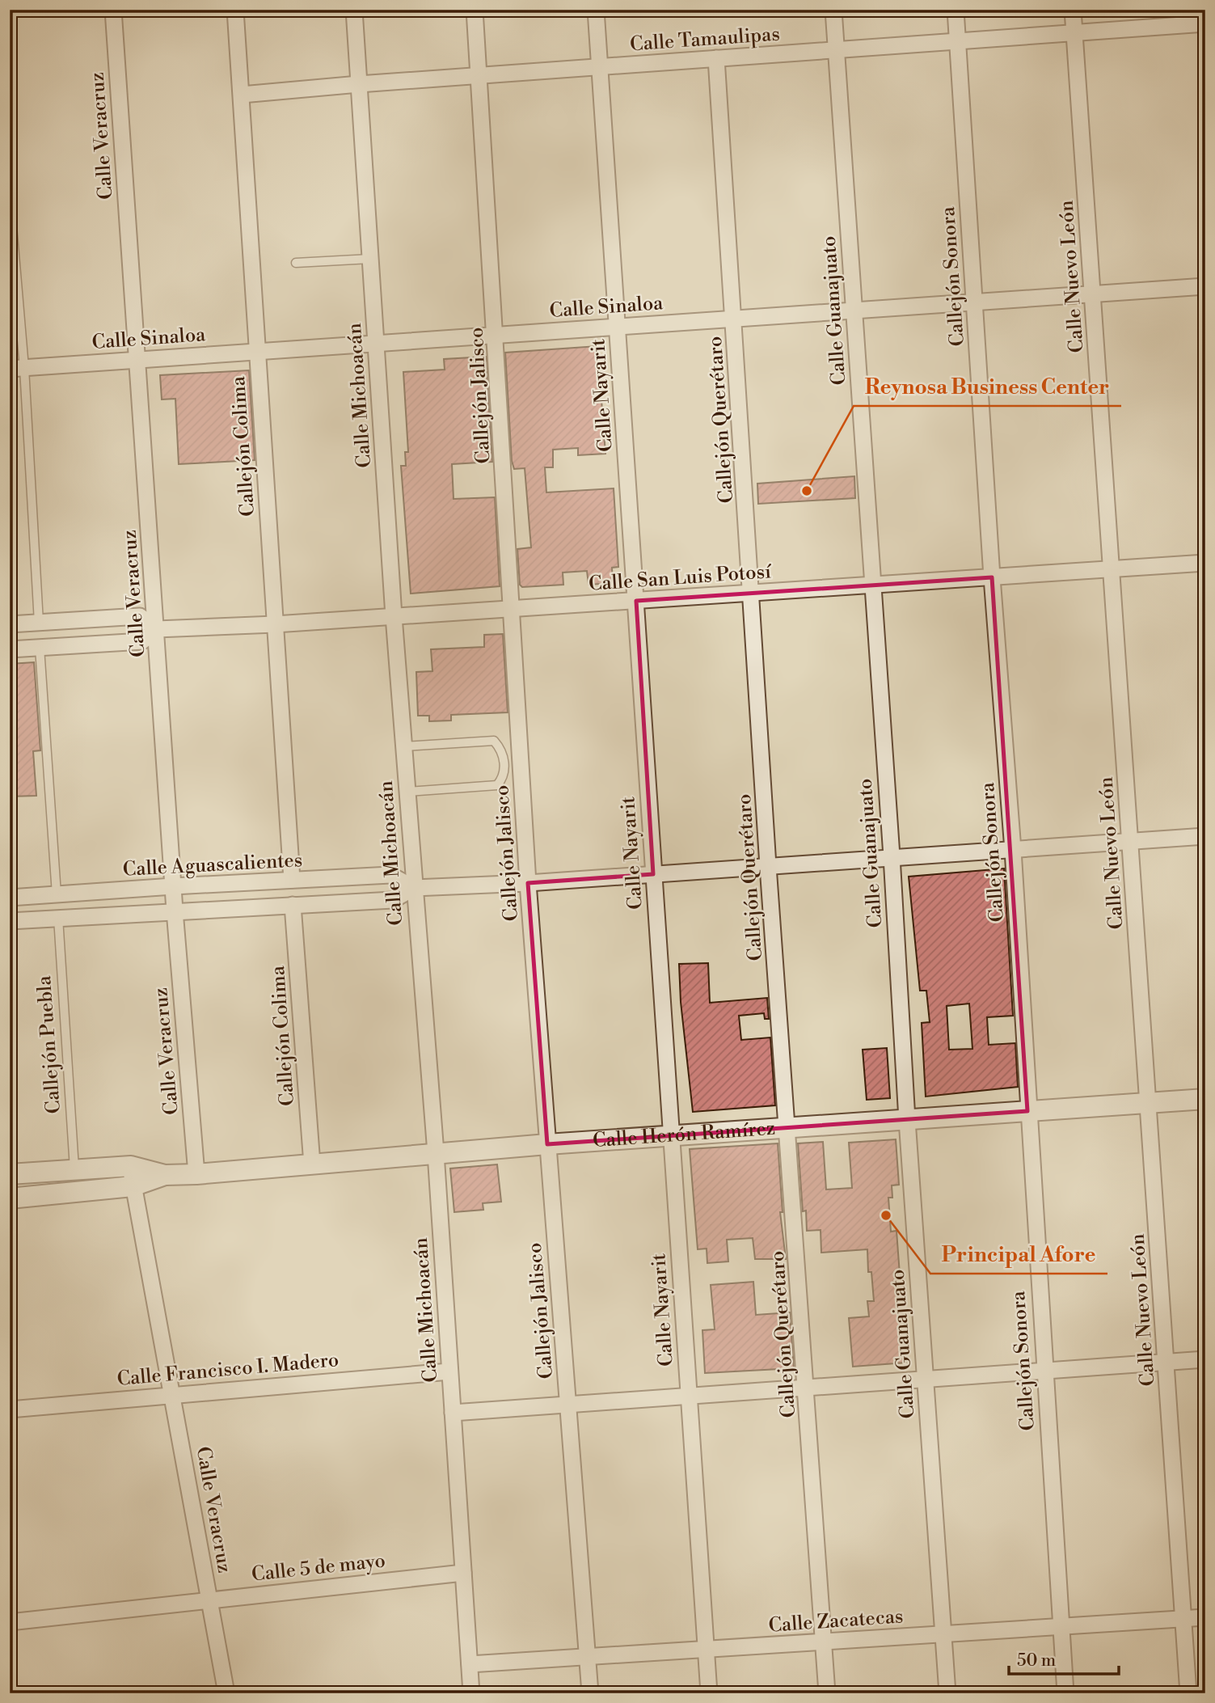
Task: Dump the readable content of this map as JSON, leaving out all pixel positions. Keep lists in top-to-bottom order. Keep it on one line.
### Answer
{"streets":{"street":["Calle Tamaulipas","Calle Veracruz","Callejón Sonora","Calle Nuevo León","Calle Sinaloa","Calle Guanajuato","Calle Michoacán","Callejón Jalisco","Calle Nayarit","Callejón Querétaro","Callejón Colima","Calle San Luis Potosí","Calle Aguascalientes","Calle Herón Ramírez","Calle Francisco I. Madero","Calle 5 de mayo","Calle Zacatecas"],"lane":["Callejón Puebla"]},"crossings":[["Calle Tamaulipas","Callejón Sonora"],["Calle Tamaulipas","Calle Nuevo León"],["Calle Tamaulipas","Calle Guanajuato"],["Calle Tamaulipas","Calle Michoacán"],["Calle Tamaulipas","Callejón Jalisco"],["Calle Tamaulipas","Calle Nayarit"],["Calle Tamaulipas","Callejón Querétaro"],["Calle Tamaulipas","Callejón Colima"],["Calle Veracruz","Calle Sinaloa"],["Calle Veracruz","Calle San Luis Potosí"],["Calle Veracruz","Calle Aguascalientes"],["Calle Veracruz","Calle Herón Ramírez"],["Calle Veracruz","Calle Francisco I. Madero"],["Calle Veracruz","Calle 5 de mayo"],["Callejón Sonora","Calle Sinaloa"],["Callejón Sonora","Calle San Luis Potosí"],["Callejón Sonora","Calle Aguascalientes"],["Callejón Sonora","Calle Herón Ramírez"],["Callejón Sonora","Calle Zacatecas"],["Calle Nuevo León","Calle Sinaloa"],["Calle Nuevo León","Calle San Luis Potosí"],["Calle Nuevo León","Calle Aguascalientes"],["Calle Nuevo León","Calle Herón Ramírez"],["Calle Nuevo León","Calle Zacatecas"],["Calle Sinaloa","Calle Guanajuato"],["Calle Sinaloa","Calle Michoacán"],["Calle Sinaloa","Callejón Jalisco"],["Calle Sinaloa","Calle Nayarit"],["Calle Sinaloa","Callejón Querétaro"],["Calle Sinaloa","Callejón Colima"],["Calle Guanajuato","Calle San Luis Potosí"],["Calle Guanajuato","Calle Aguascalientes"],["Calle Guanajuato","Calle Herón Ramírez"],["Calle Guanajuato","Calle Zacatecas"],["Calle Michoacán","Calle San Luis Potosí"],["Calle Michoacán","Calle Aguascalientes"],["Calle Michoacán","Calle Herón Ramírez"],["Calle Michoacán","Calle Francisco I. Madero"],["Calle Michoacán","Calle 5 de mayo"],["Calle Michoacán","Calle Zacatecas"],["Callejón Jalisco","Calle San Luis Potosí"],["Callejón Jalisco","Calle Aguascalientes"],["Callejón Jalisco","Calle Herón Ramírez"],["Callejón Jalisco","Calle Zacatecas"],["Calle Nayarit","Calle San Luis Potosí"],["Calle Nayarit","Calle Aguascalientes"],["Calle Nayarit","Calle Herón Ramírez"],["Calle Nayarit","Calle Zacatecas"],["Callejón Querétaro","Calle San Luis Potosí"],["Callejón Querétaro","Calle Aguascalientes"],["Callejón Querétaro","Calle Herón Ramírez"],["Callejón Querétaro","Calle Zacatecas"],["Callejón Colima","Calle San Luis Potosí"],["Callejón Colima","Calle Aguascalientes"],["Callejón Colima","Calle Herón Ramírez"],["Calle Aguascalientes","Callejón Puebla"],["Callejón Puebla","Calle Herón Ramírez"]],"places":["Reynosa Business Center","Principal Afore"],"scale_bar":"50 m"}
